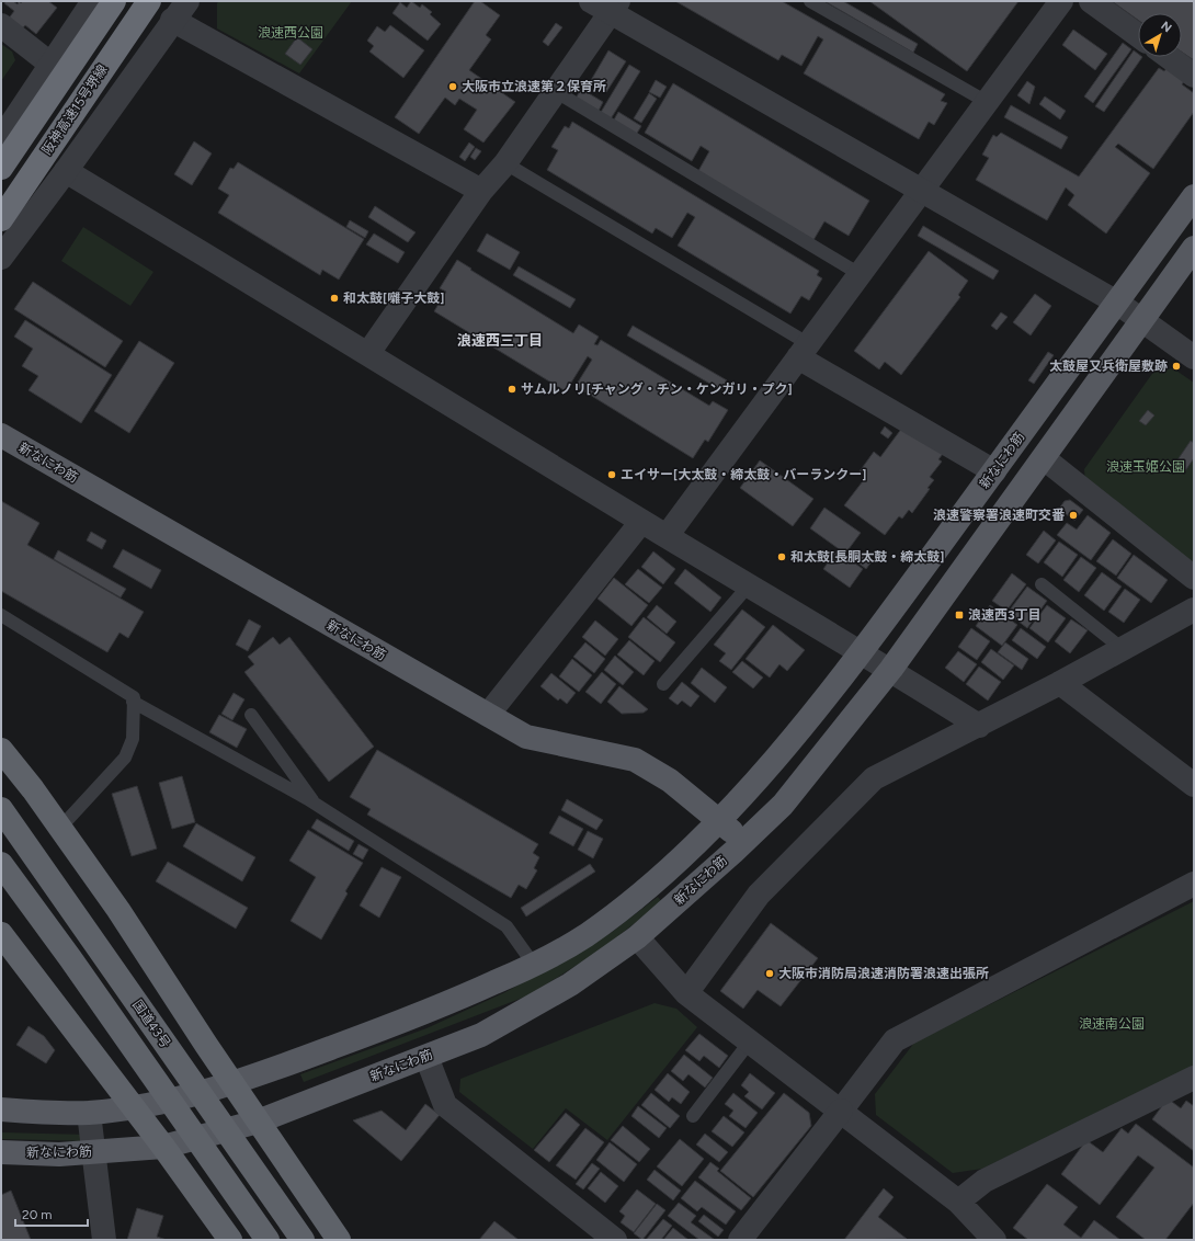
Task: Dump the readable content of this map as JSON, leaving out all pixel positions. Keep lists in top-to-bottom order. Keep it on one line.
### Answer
{"streets":{"highway":["阪神高速15号堺線","国道43号"],"main road":["新なにわ筋"]},"districts":["浪速西三丁目"],"parks":["浪速西公園","浪速玉姫公園","浪速南公園"],"places":{"other":["大阪市立浪速第２保育所","和太鼓[囃子大鼓]","太鼓屋又兵衛屋敷跡","サムルノリ[チャング・チン・ケンガリ・プク]","エイサー[大太鼓・締太鼓・バーランクー]","浪速警察署浪速町交番","和太鼓[長胴太鼓・締太鼓]","大阪市消防局浪速消防署浪速出張所"],"transit":["浪速西3丁目"]},"scale_bar":"20 m","north":"top right"}
